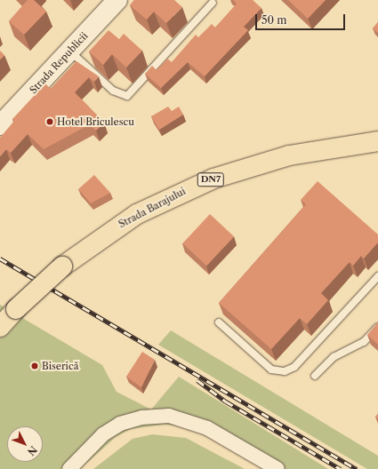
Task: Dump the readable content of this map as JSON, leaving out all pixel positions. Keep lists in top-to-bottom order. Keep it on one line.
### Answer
{"streets":{"highway":["DN7","Strada Barajului"],"main road":["Strada Republicii"]},"places":["Hotel Briculescu","Biserică"],"scale_bar":"50 m","north":"bottom right"}
